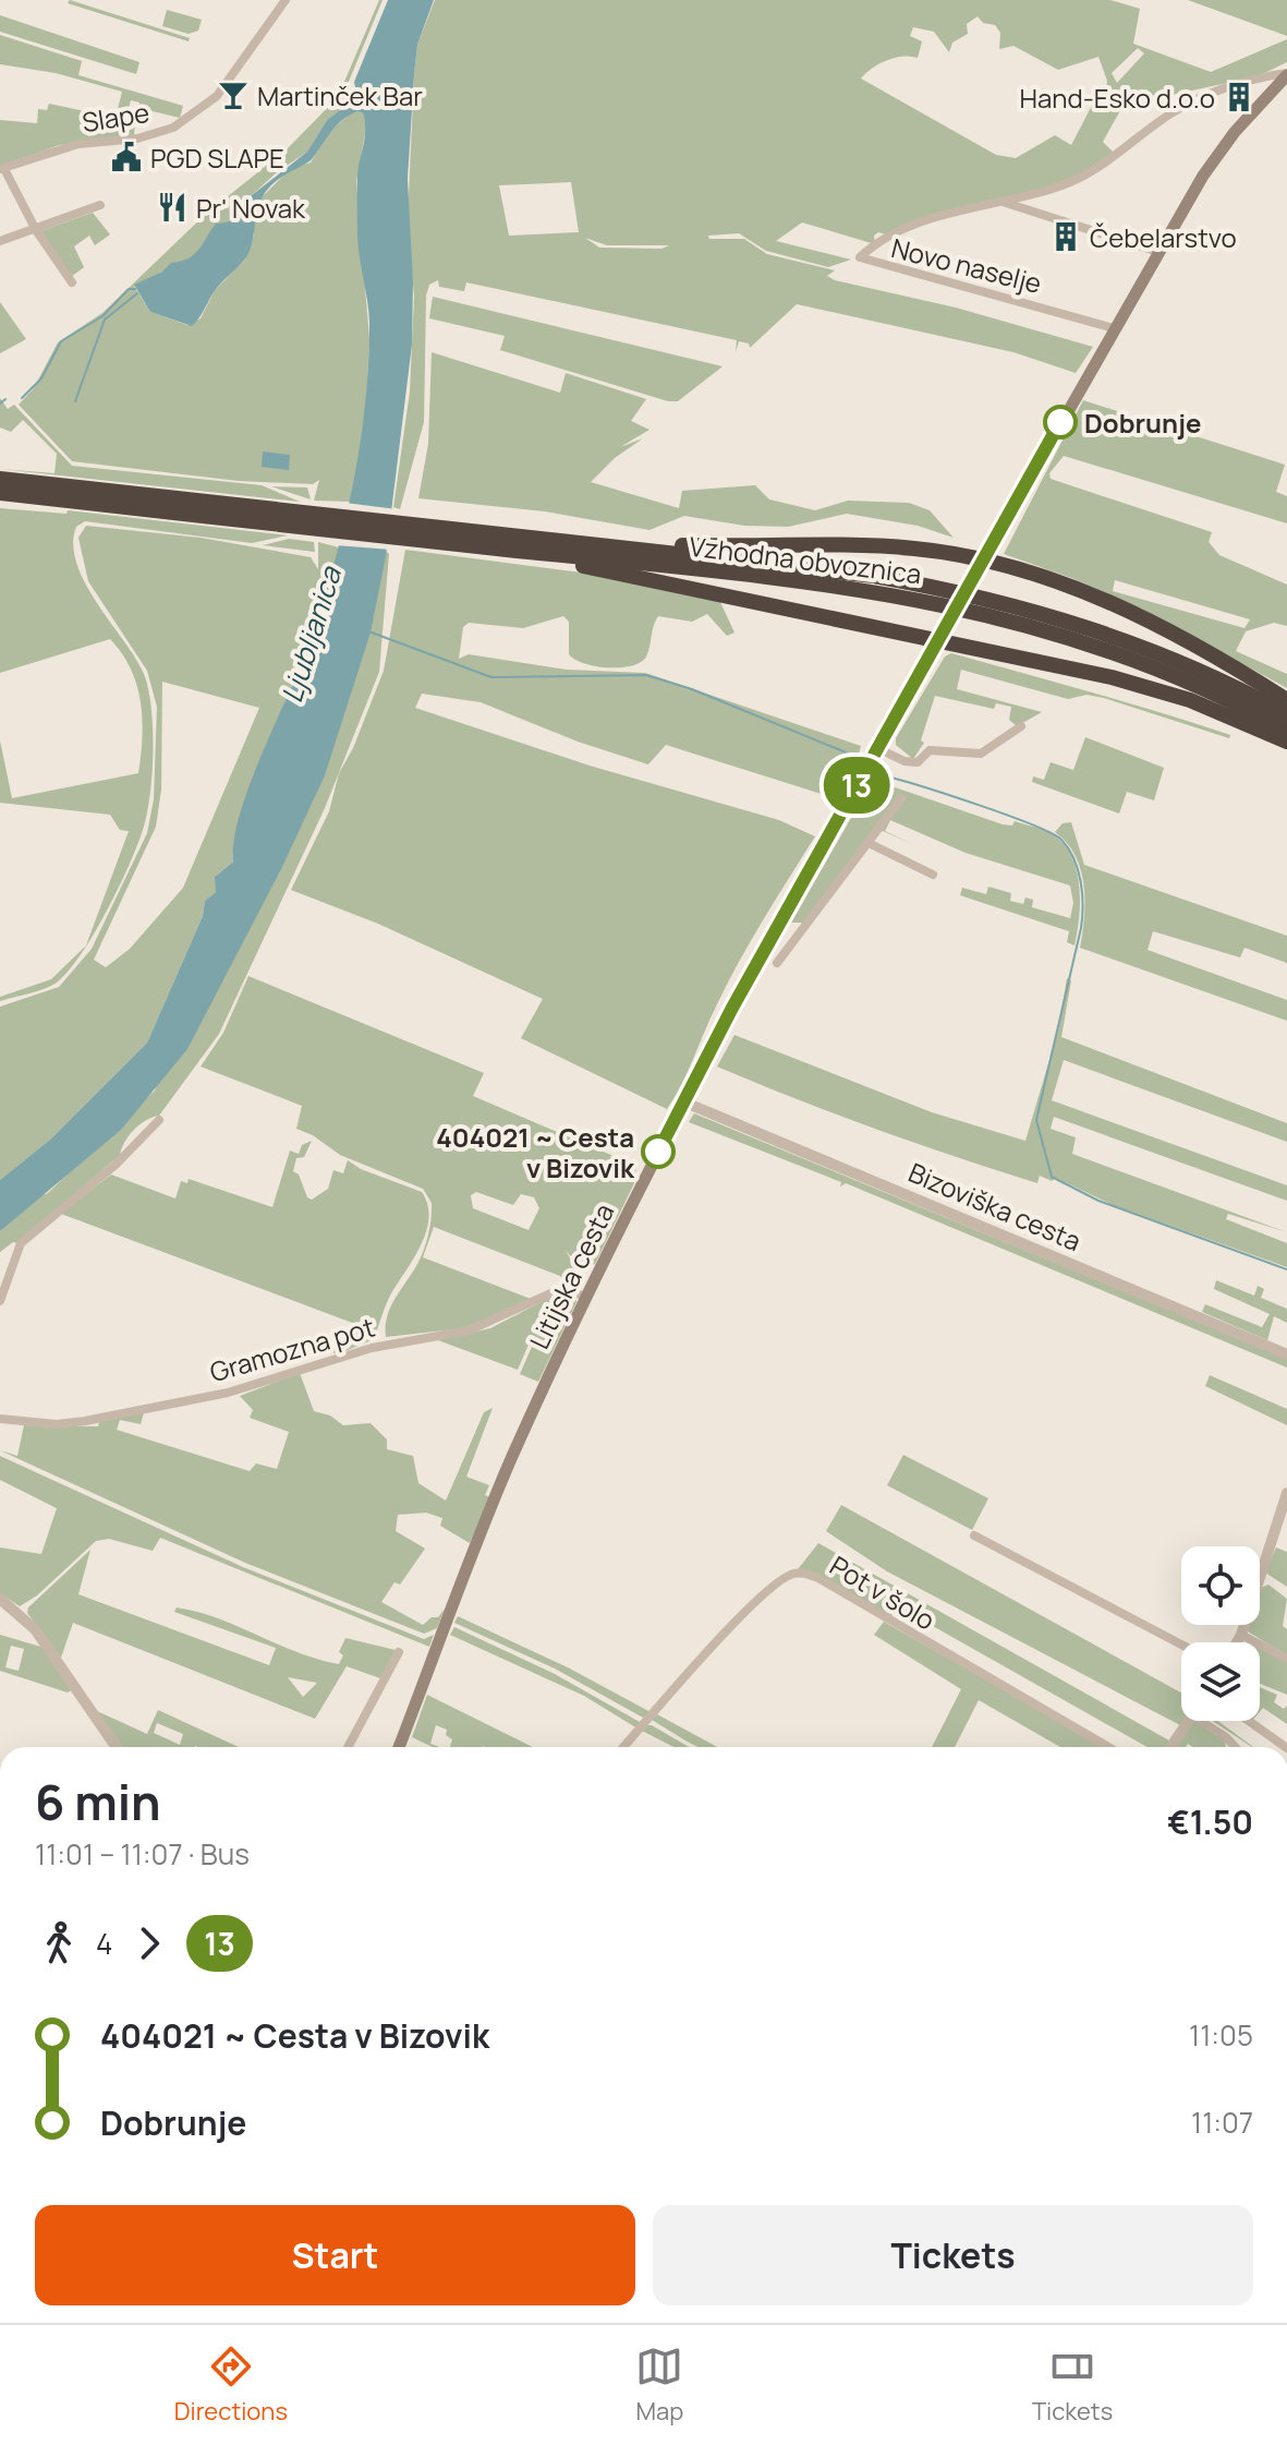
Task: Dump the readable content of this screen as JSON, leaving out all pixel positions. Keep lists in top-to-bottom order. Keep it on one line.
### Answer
{"streets":{"highway":["Vzhodna obvoznica"],"main road":["Litijska cesta"],"street":["Slape","Novo naselje","Bizoviška cesta","Gramozna pot","Pot v šolo"]},"crossings":[["Novo naselje","Litijska cesta"],["Bizoviška cesta","Litijska cesta"],["Litijska cesta","Gramozna pot"]],"water":["Ljubljanica"],"places":{"bar":["Martinček Bar"],"building":["Hand-Esko d.o.o","Čebelarstvo"],"public building":["PGD SLAPE"],"restaurant":["Pr' Novak"],"other":["Dobrunje","404021 ~ Cesta v Bizovik"]},"lines":["bus line 13"],"page":{"on_map":"13","heading":["6 min","11:01 – 11:07 · Bus","€1.50"],"legs":["4","13"],"list":[{"name":"404021 ~ Cesta v Bizovik","value":"11:05"},{"name":"Dobrunje","value":"11:07"}],"buttons":["Start","Tickets"],"tabs":["Directions","Map","Tickets"]}}
